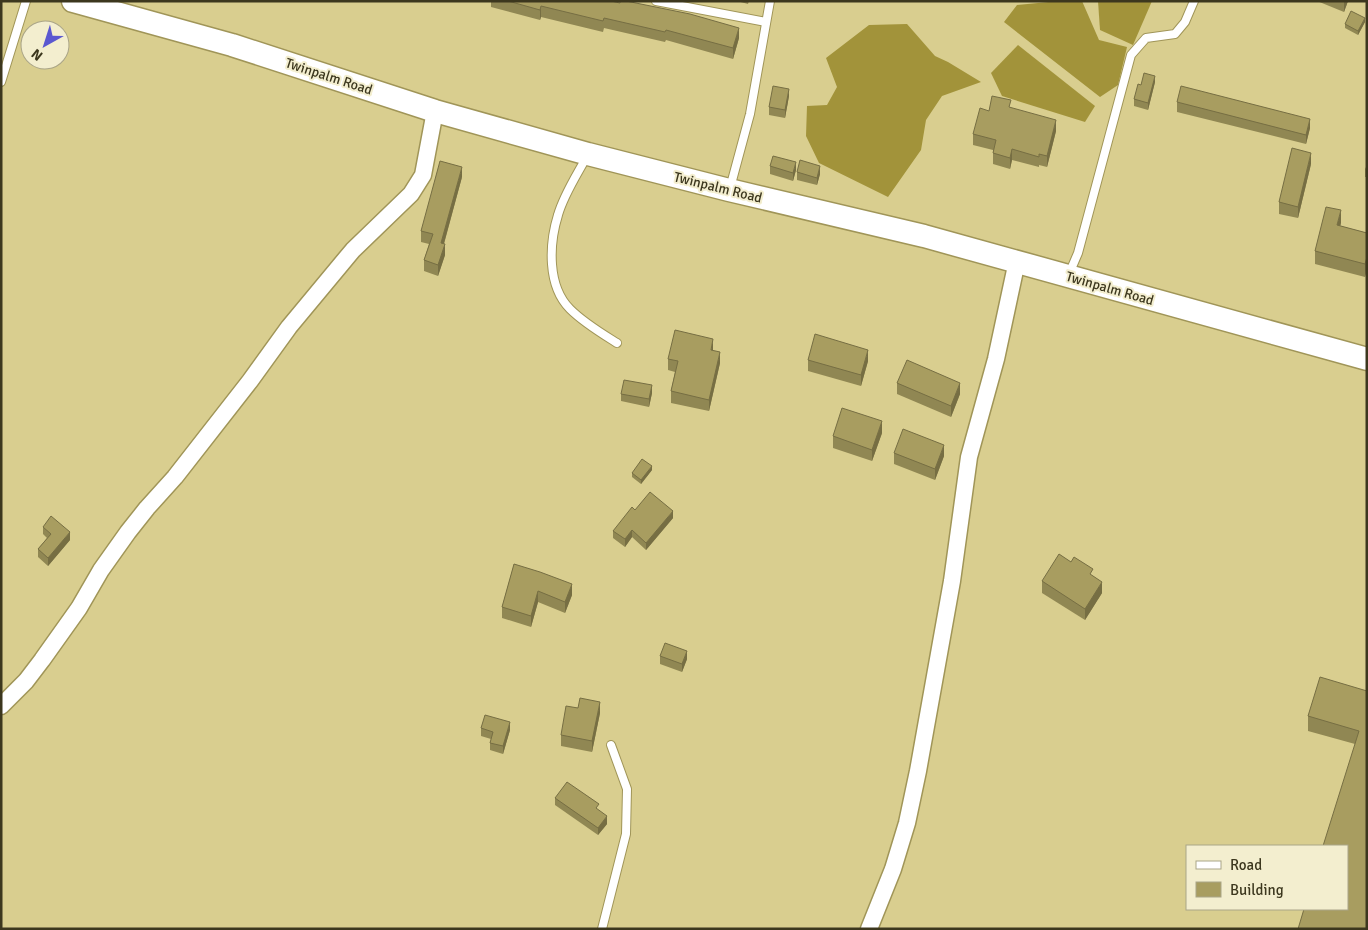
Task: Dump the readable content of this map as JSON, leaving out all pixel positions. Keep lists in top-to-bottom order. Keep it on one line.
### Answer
{"streets":{"main road":["Twinpalm Road"]},"legend":["Road","Building"],"north":"bottom left"}
